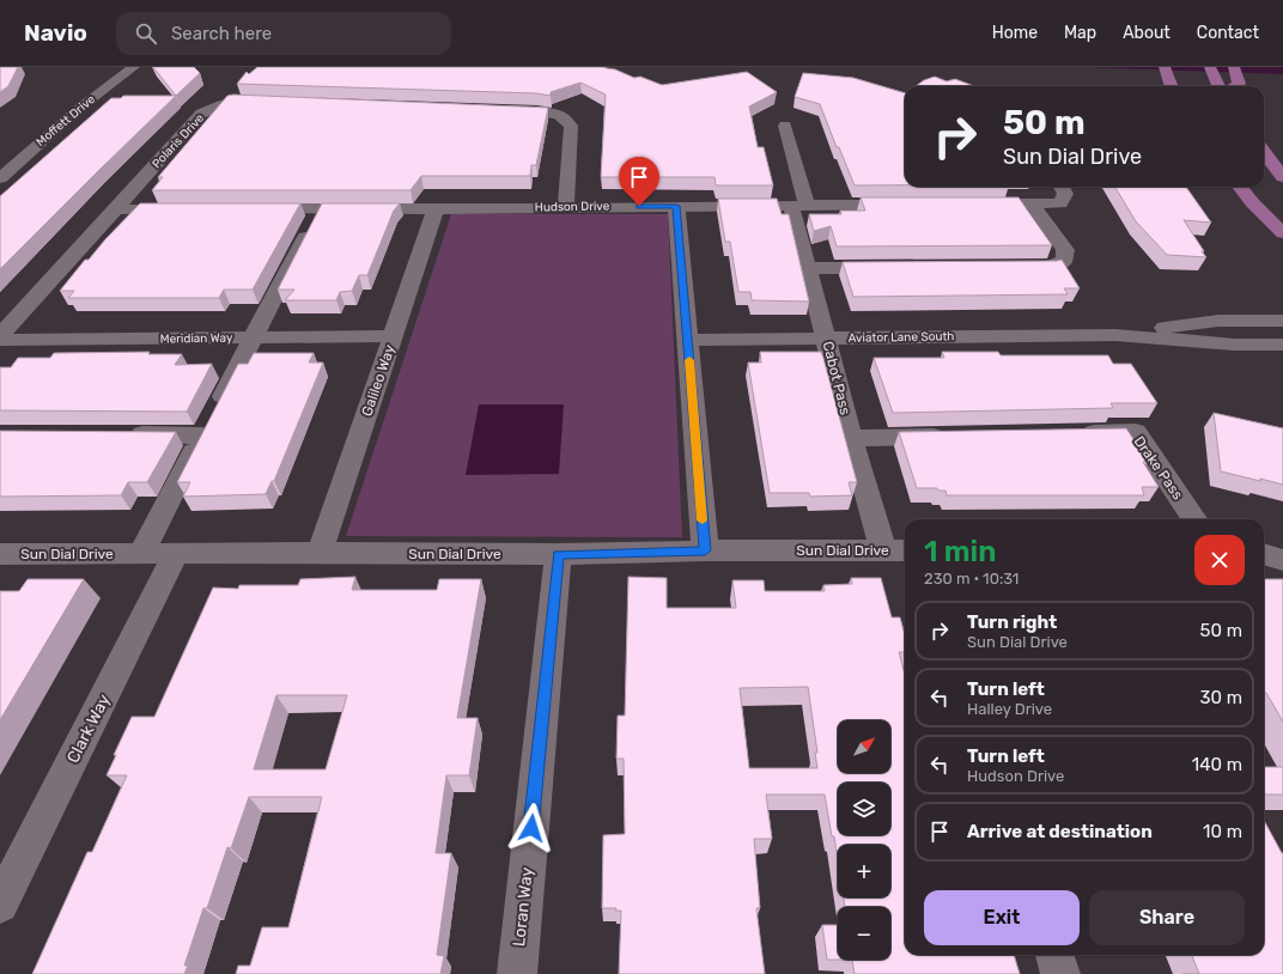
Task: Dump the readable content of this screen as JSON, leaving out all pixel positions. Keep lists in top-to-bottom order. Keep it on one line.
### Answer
{"streets":{"street":["Moffett Drive","Polaris Drive","Hudson Drive","Aviator Lane South","Meridian Way","Cabot Pass","Galileo Way","Drake Pass","Sun Dial Drive","Clark Way","Loran Way"]},"crossings":[["Hudson Drive","Cabot Pass"],["Hudson Drive","Galileo Way"],["Aviator Lane South","Cabot Pass"],["Meridian Way","Galileo Way"],["Cabot Pass","Sun Dial Drive"],["Galileo Way","Sun Dial Drive"],["Sun Dial Drive","Clark Way"],["Sun Dial Drive","Loran Way"]],"north":"top right","page":{"header":"Navio","search":"Search here","nav":["Home","Map","About","Contact"],"turn":["50 m","Sun Dial Drive"],"heading":["1 min","230 m · 10:31"],"list":[{"name":"Turn right","note":"Sun Dial Drive","value":"50 m"},{"name":"Turn left","note":"Halley Drive","value":"30 m"},{"name":"Turn left","note":"Hudson Drive","value":"140 m"},{"name":"Arrive at destination","value":"10 m"}],"map_buttons":["+","−"],"buttons":["Exit","Share"]}}
